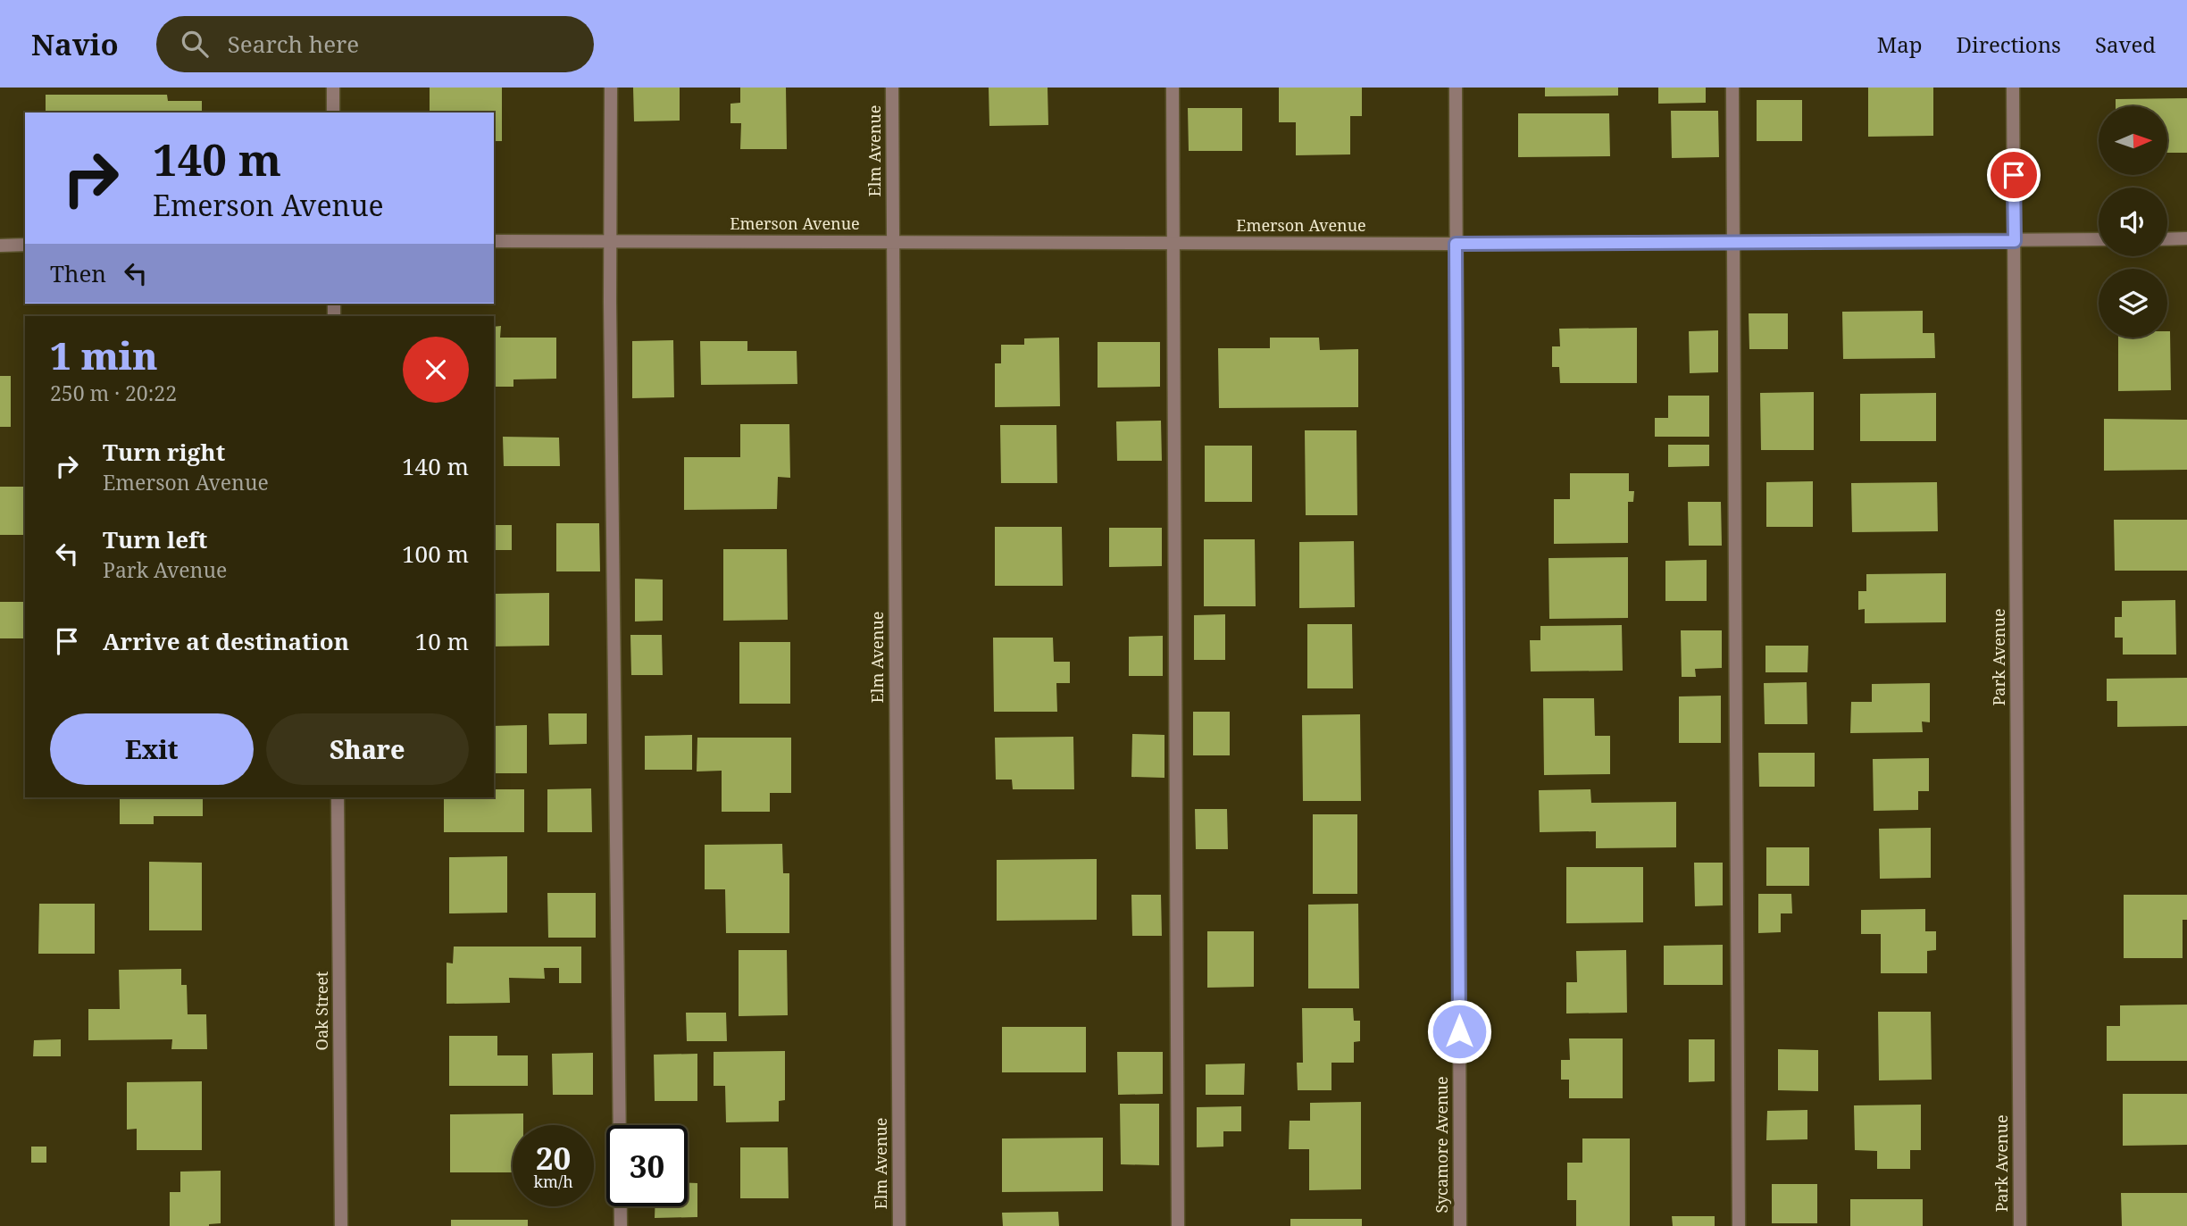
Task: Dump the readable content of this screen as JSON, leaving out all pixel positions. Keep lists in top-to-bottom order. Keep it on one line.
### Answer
{"streets":{"street":["Elm Avenue","Emerson Avenue","Park Avenue","Oak Street","Sycamore Avenue"]},"crossings":[["Elm Avenue","Emerson Avenue"],["Emerson Avenue","Park Avenue"],["Emerson Avenue","Sycamore Avenue"]],"north":"right","page":{"header":"Navio","search":"Search here","nav":["Map","Directions","Saved"],"turn":["140 m","Emerson Avenue"],"then":"Then","heading":["1 min","250 m · 20:22"],"list":[{"name":"Turn right","note":"Emerson Avenue","value":"140 m"},{"name":"Turn left","note":"Park Avenue","value":"100 m"},{"name":"Arrive at destination","value":"10 m"}],"buttons":["Exit","Share"],"speed":"20 km/h","limit":"30"}}
